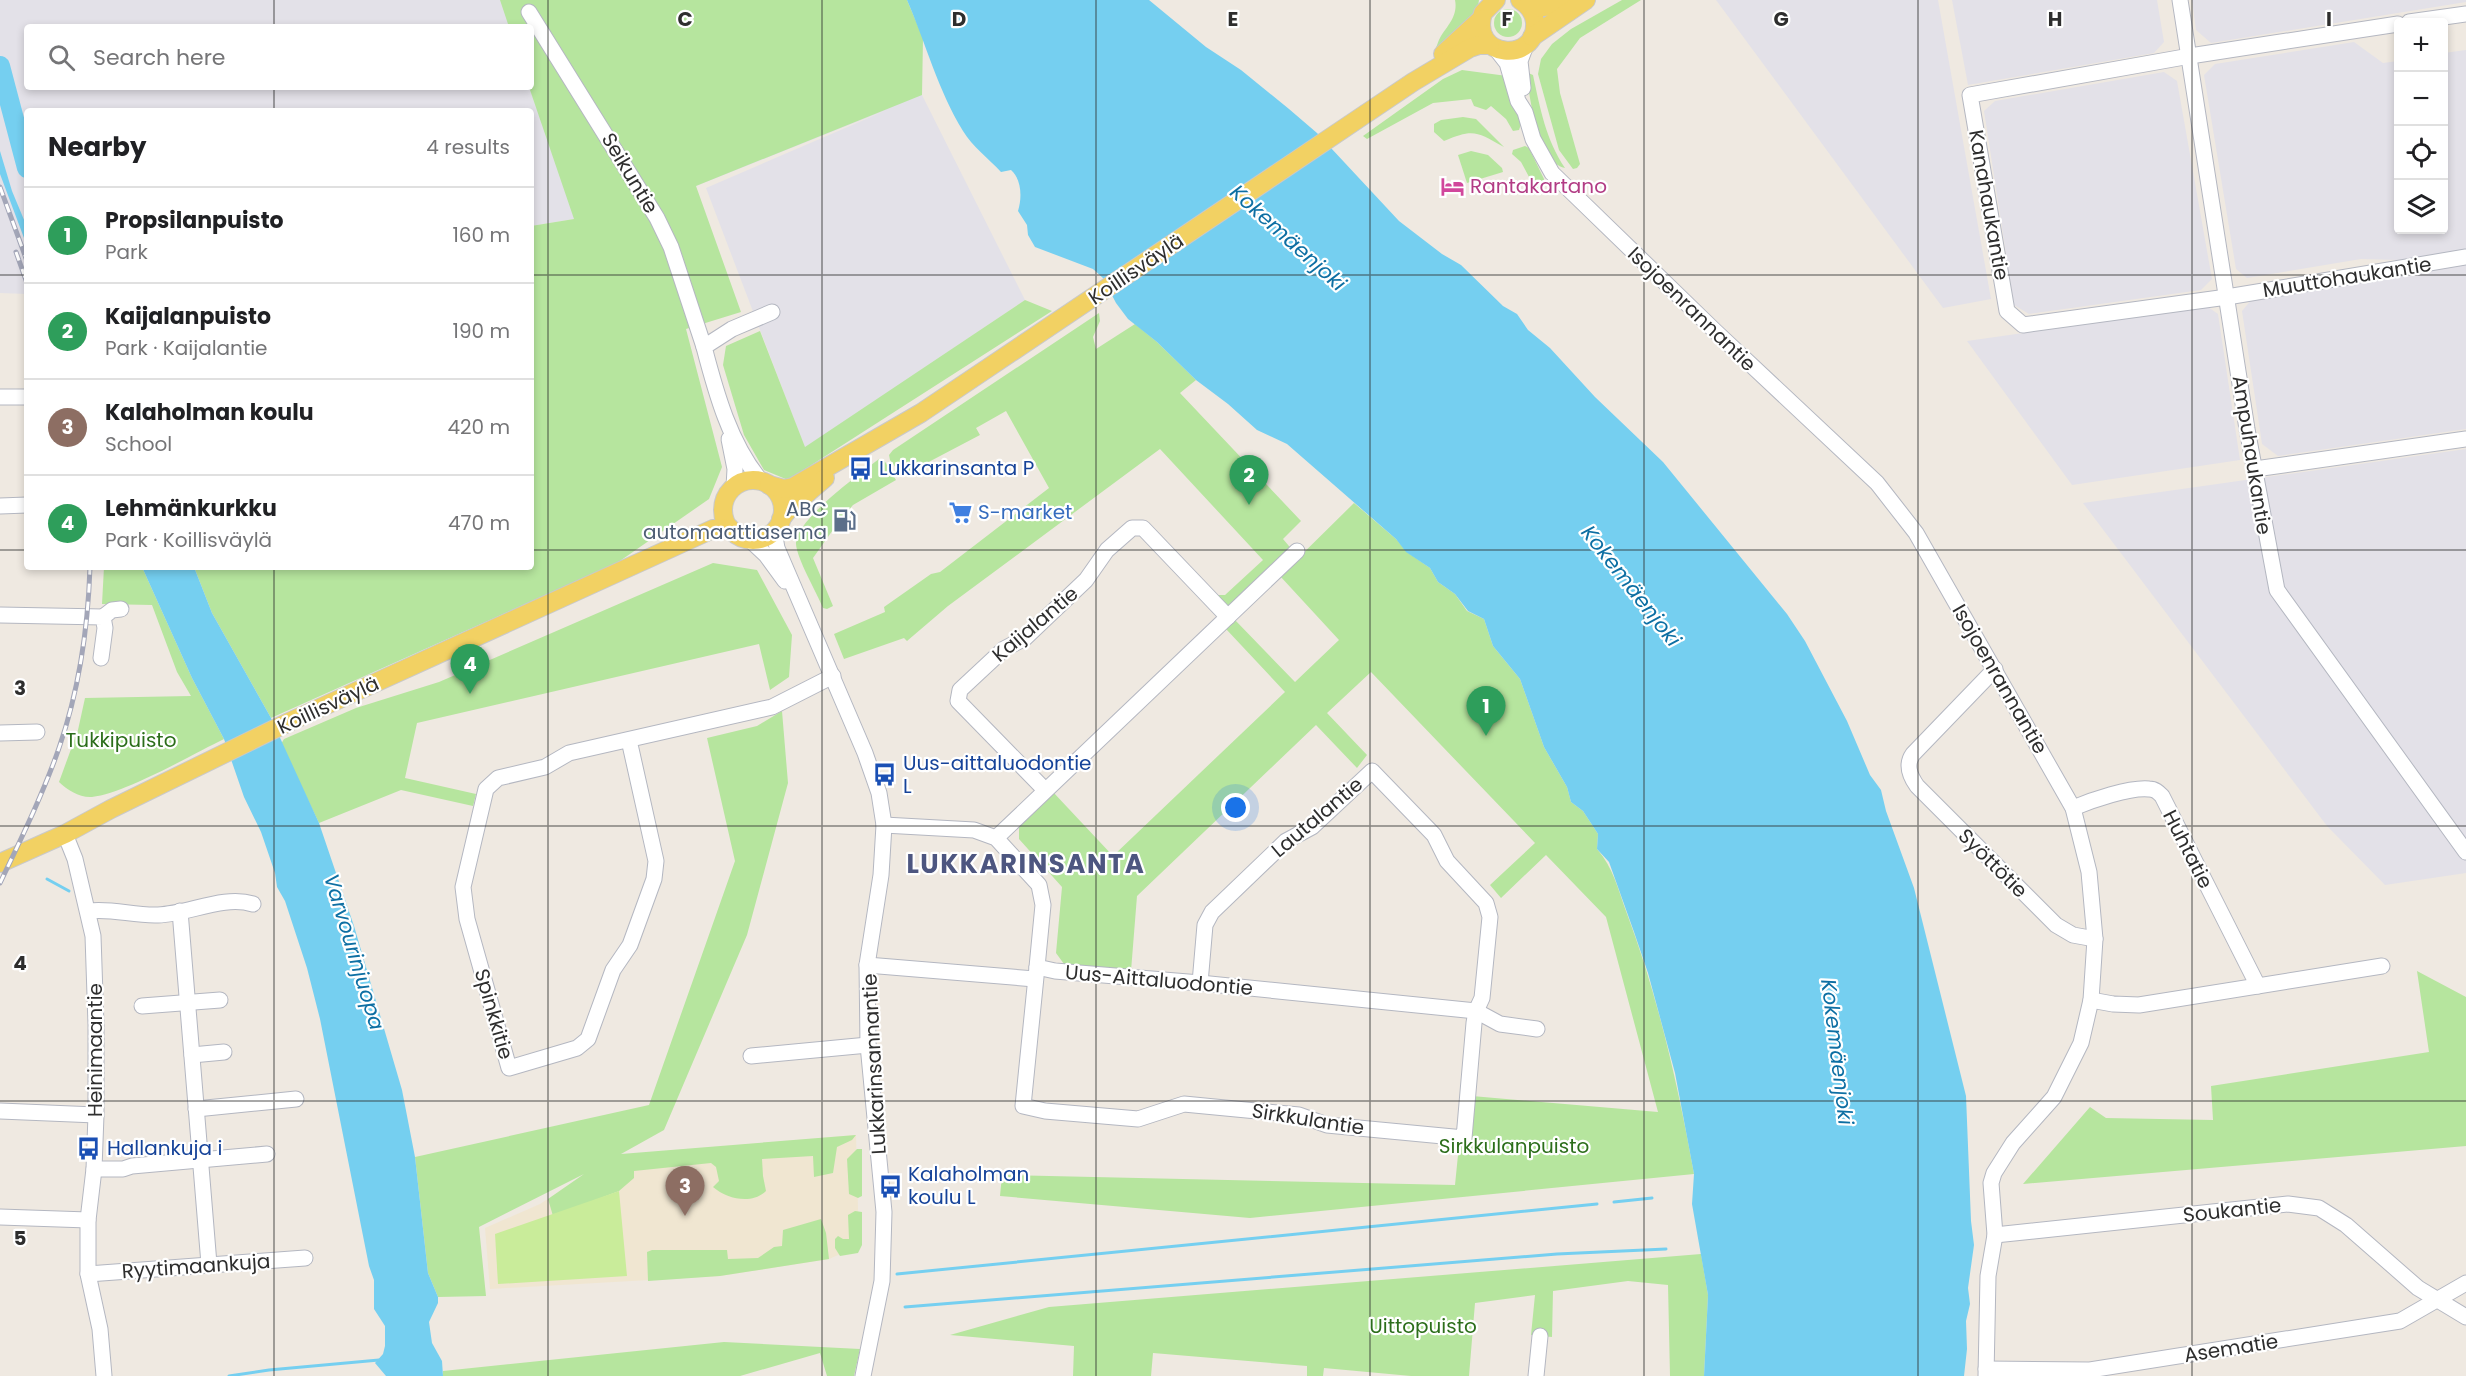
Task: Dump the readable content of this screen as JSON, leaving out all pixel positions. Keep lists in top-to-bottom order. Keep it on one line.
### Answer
{"streets":{"main road":["Koillisväylä"],"street":["Seikuntie","Kanahaukantie","Muuttohaukantie","Isojoenrannantie","Ampuhaukantie","Kaijalantie","Lautalantie","Huhtatie","Syöttötie","Uus-Aittaluodontie","Spinkkitie","Heinimaantie","Lukkarinsannantie","Sirkkulantie","Soukantie","Ryytimaankuja","Asematie"]},"crossings":[["Seikuntie","Koillisväylä"],["Seikuntie","Lukkarinsannantie"],["Kanahaukantie","Muuttohaukantie"],["Kanahaukantie","Ampuhaukantie"],["Koillisväylä","Isojoenrannantie"],["Koillisväylä","Heinimaantie"],["Koillisväylä","Lukkarinsannantie"],["Muuttohaukantie","Ampuhaukantie"],["Isojoenrannantie","Huhtatie"],["Isojoenrannantie","Syöttötie"],["Isojoenrannantie","Soukantie"],["Isojoenrannantie","Asematie"],["Lautalantie","Uus-Aittaluodontie"],["Lautalantie","Sirkkulantie"],["Uus-Aittaluodontie","Sirkkulantie"],["Spinkkitie","Lukkarinsannantie"],["Heinimaantie","Ryytimaankuja"],["Soukantie","Asematie"]],"districts":["LUKKARINSANTA"],"water":["Kokemäenjoki","Varvourinjuopa"],"parks":["Tukkipuisto","Sirkkulanpuisto","Uittopuisto"],"places":{"hotel":["Rantakartano"],"bus stop":["Lukkarinsanta P","Uus-aittaluodontie L","Hallankuja i","Kalaholman koulu L"],"supermarket":["S-market"],"fuel station":["ABC automaattiasema"]},"page":{"map_buttons":["+","−"],"search":"Search here","heading":["Nearby","4 results"],"list":[{"mark":"1","name":"Propsilanpuisto","note":"Park","value":"160 m"},{"mark":"2","name":"Kaijalanpuisto","note":"Park · Kaijalantie","value":"190 m"},{"mark":"3","name":"Kalaholman koulu","note":"School","value":"420 m"},{"mark":"4","name":"Lehmänkurkku","note":"Park · Koillisväylä","value":"470 m"}],"pins":["2","4","1","3"]},"grid":{"columns":["C","D","E","F","G","H","I"],"rows":["3","4","5"]}}
